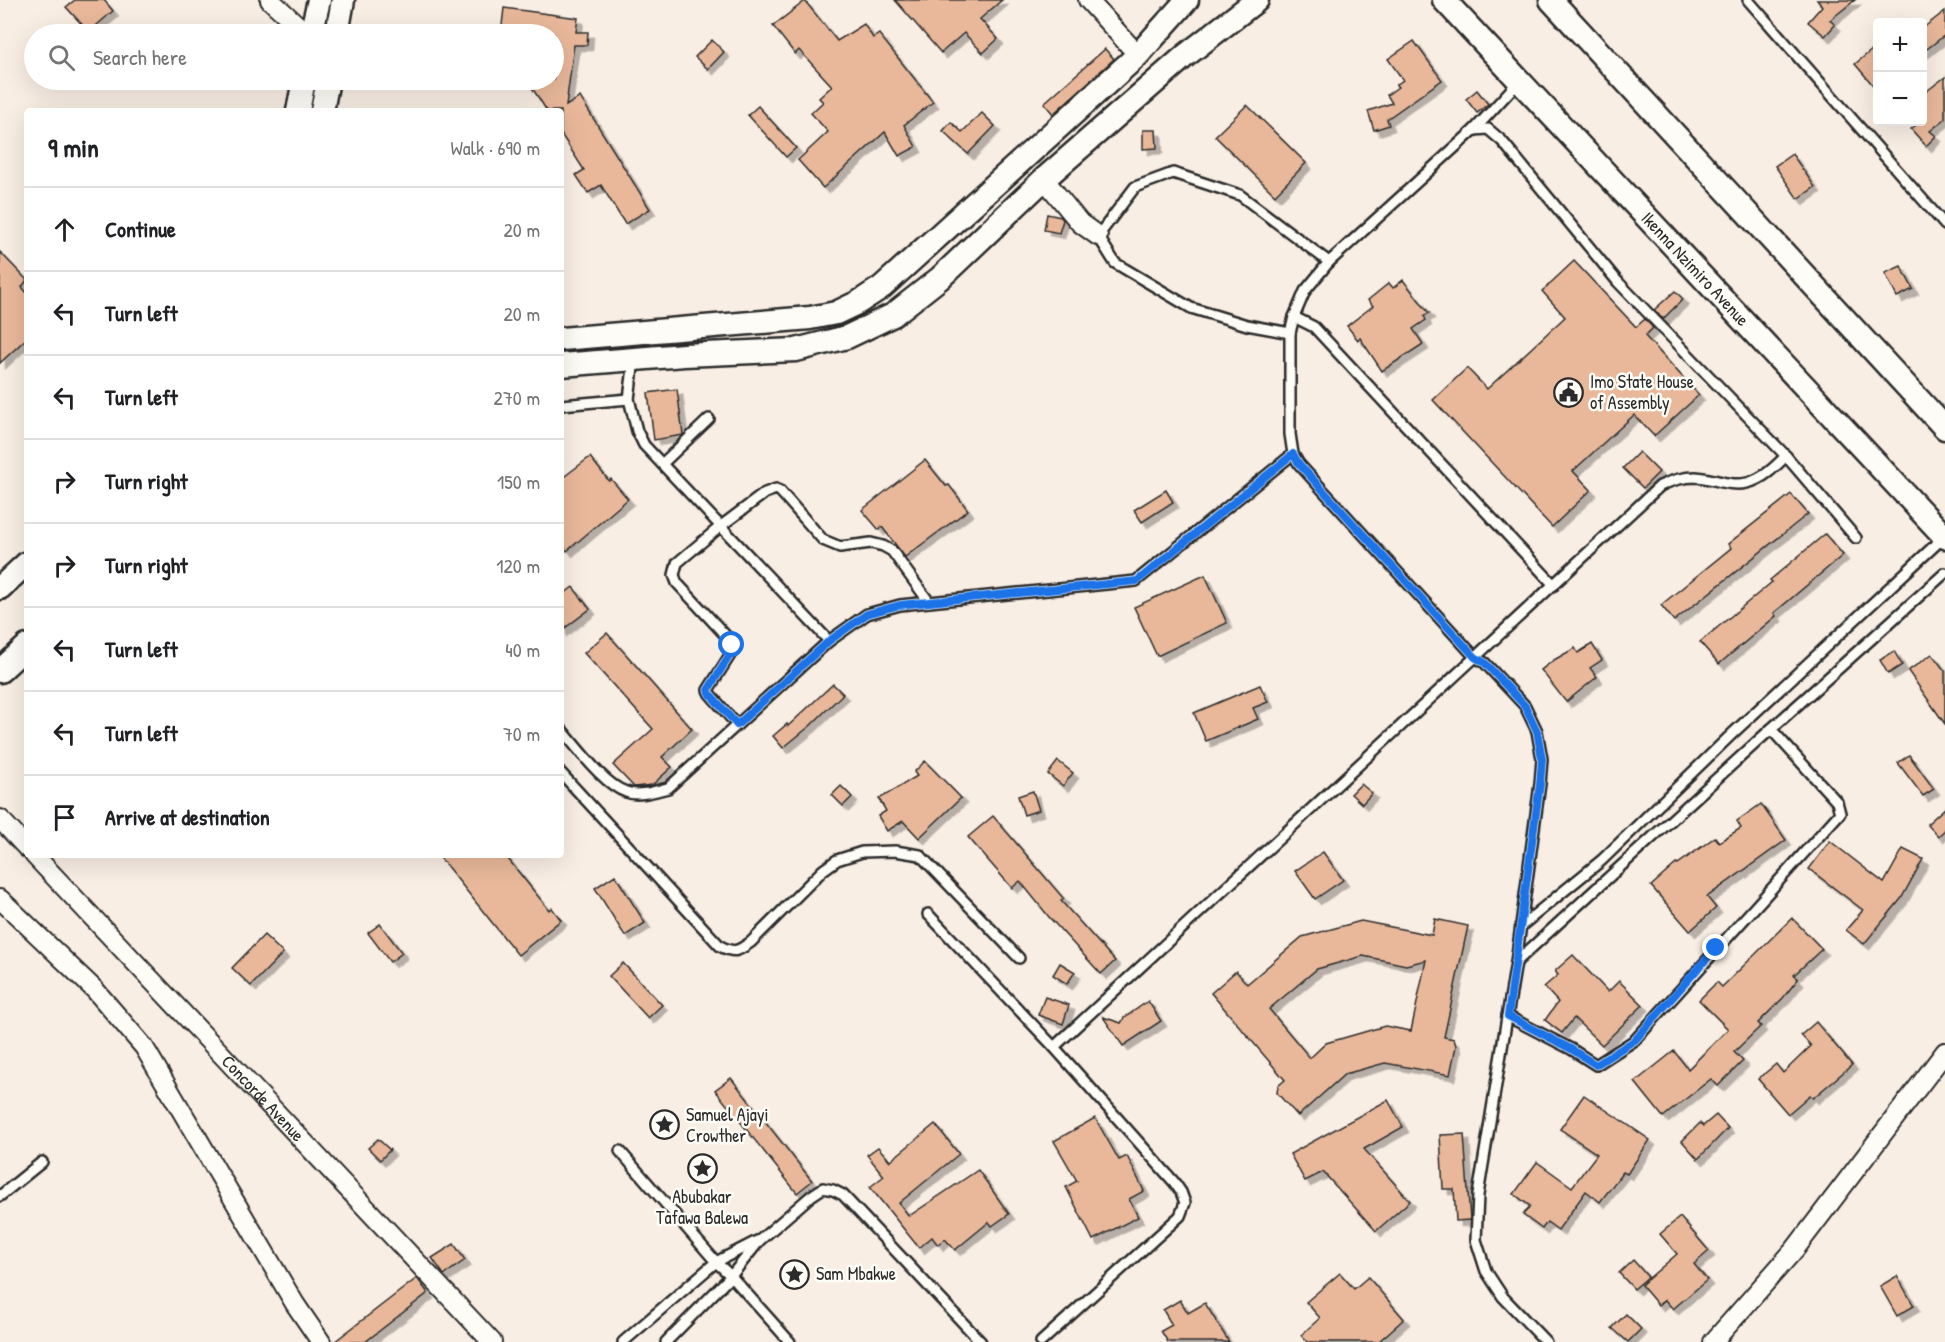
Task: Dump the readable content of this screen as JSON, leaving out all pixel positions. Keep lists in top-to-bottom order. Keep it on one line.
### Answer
{"streets":{"street":["Ikenna Nzimiro Avenue","Concorde Avenue"]},"places":{"public building":["Imo State House of Assembly"],"place":["Samuel Ajayi Crowther","Abubakar Tafawa Balewa","Sam Mbakwe"]},"page":{"map_buttons":["+","−"],"search":"Search here","heading":["9 min","Walk · 690 m"],"list":[["Continue","20 m"],["Turn left","20 m"],["Turn left","270 m"],["Turn right","150 m"],["Turn right","120 m"],["Turn left","40 m"],["Turn left","70 m"],"Arrive at destination"]}}
